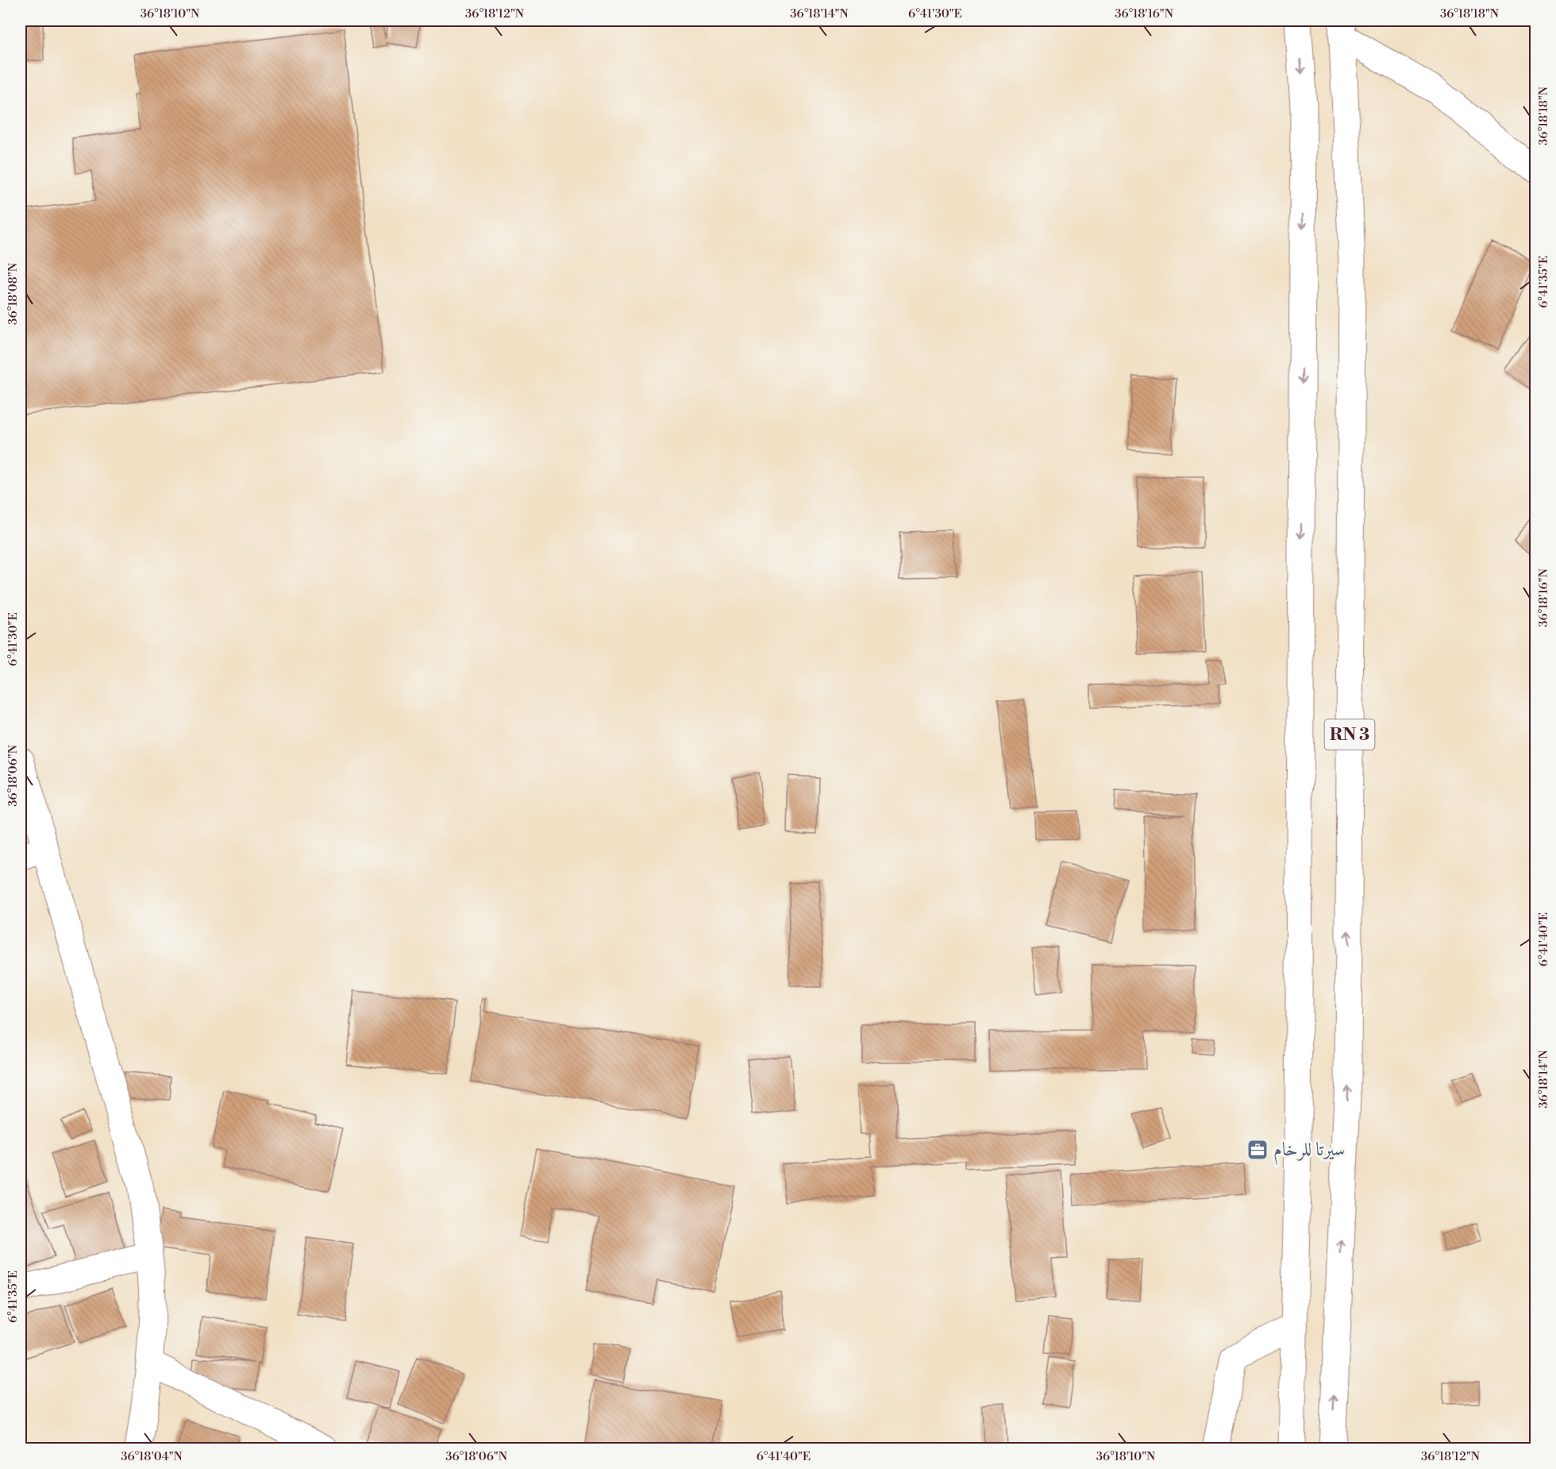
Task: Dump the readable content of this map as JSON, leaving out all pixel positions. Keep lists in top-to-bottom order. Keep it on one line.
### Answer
{"streets":{"main road":["RN 3"]},"places":{"office":["سيرتا للرخام"]},"coordinates":["36°18'10\"N","36°18'12\"N","36°18'14\"N","6°41'30\"E","36°18'16\"N","36°18'18\"N","6°41'35\"E","36°18'08\"N","36°18'06\"N","6°41'40\"E","36°18'04\"N"]}
